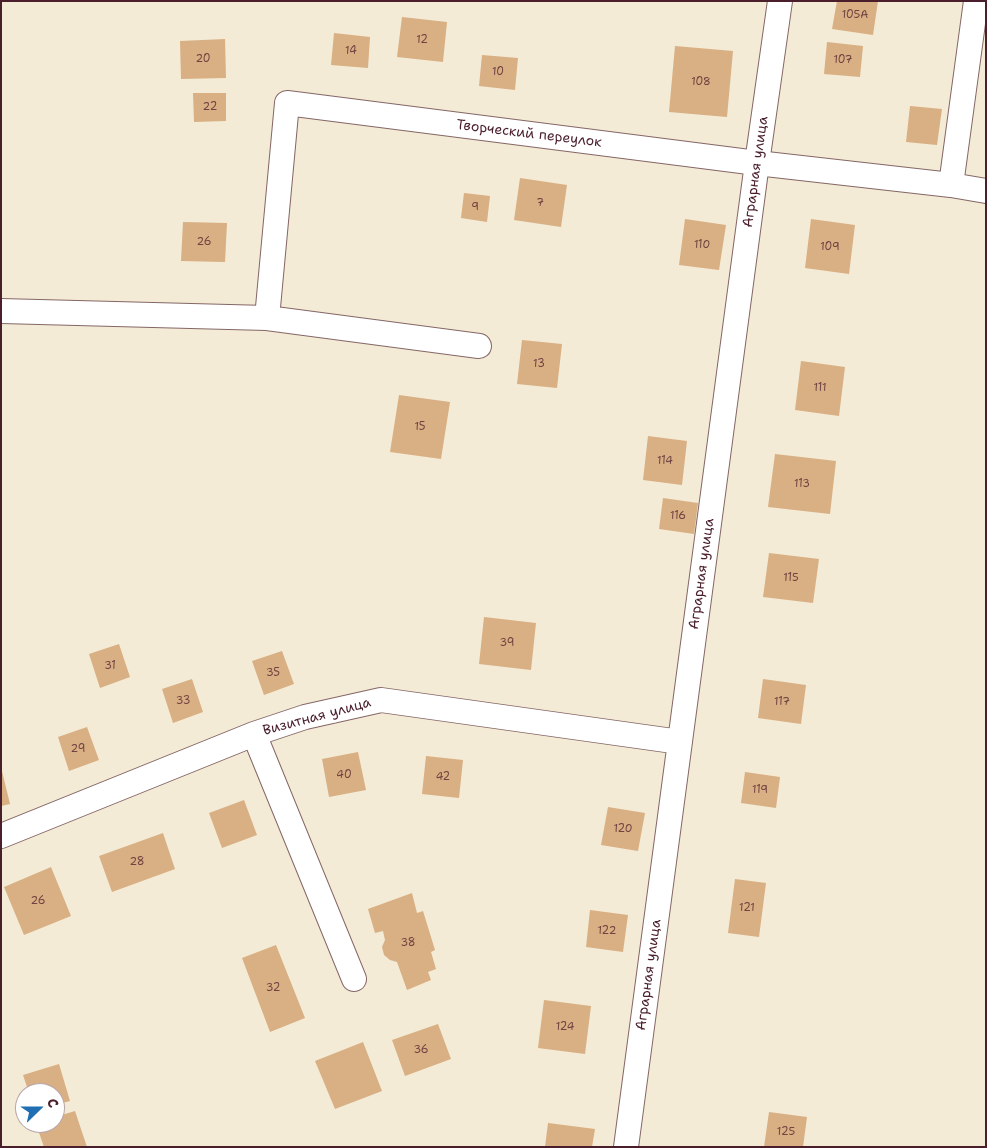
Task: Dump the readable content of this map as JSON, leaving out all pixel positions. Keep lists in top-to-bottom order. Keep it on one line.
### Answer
{"streets":{"street":["Творческий переулок","Аграрная улица","Визитная улица"]},"crossings":[["Творческий переулок","Аграрная улица"],["Аграрная улица","Визитная улица"]],"house_numbers":["105А","12","14","20","107","10","108","22","7","9","26","110","109","13","111","15","114","113","116","115","39","31","35","33","117","29","40","42","119","120","28","26","121","122","38","32","124","36","125"],"north":"right"}
